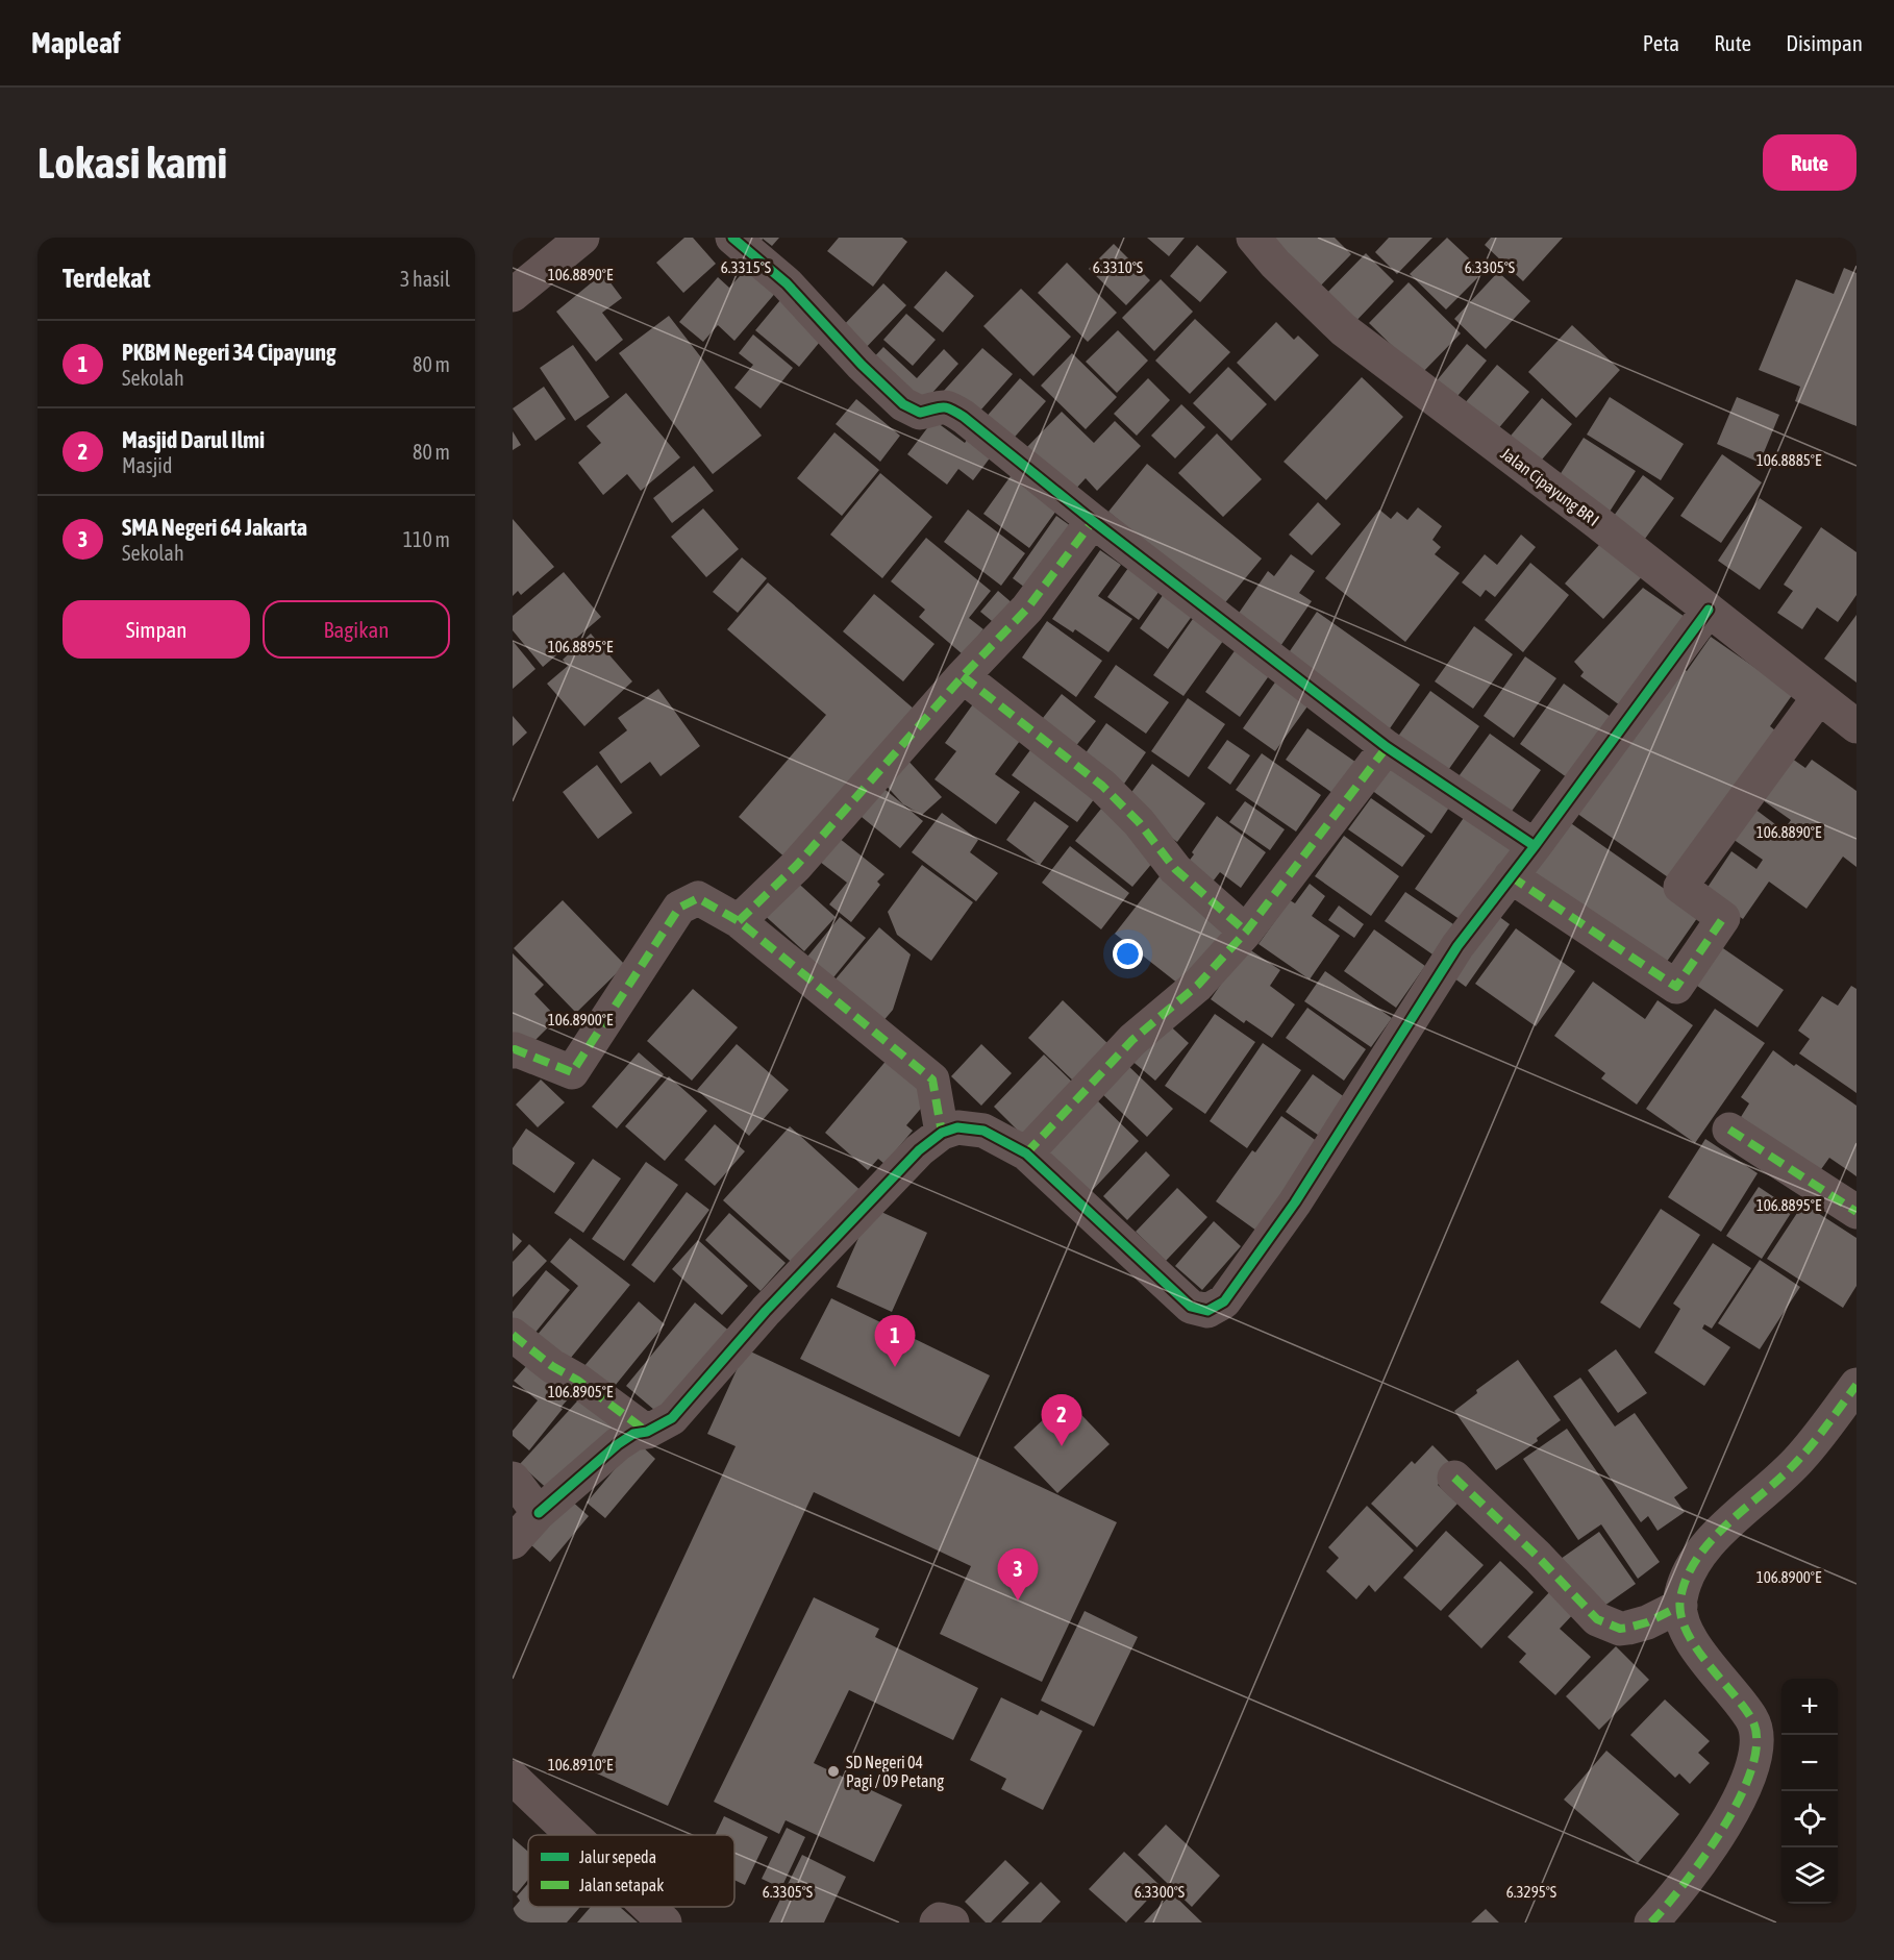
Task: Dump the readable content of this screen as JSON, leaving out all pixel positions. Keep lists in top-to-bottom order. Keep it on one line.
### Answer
{"streets":{"street":["Jalan Cipayung BR I"]},"places":["SD Negeri 04 Pagi / 09 Petang"],"legend":["Jalur sepeda","Jalan setapak"],"page":{"header":"Mapleaf","nav":["Peta","Rute","Disimpan"],"buttons":["Rute",["Simpan","Bagikan"]],"title":"Lokasi kami","heading":["Terdekat","3 hasil"],"list":[{"mark":"1","name":"PKBM Negeri 34 Cipayung","note":"Sekolah","value":"80 m"},{"mark":"2","name":"Masjid Darul Ilmi","note":"Masjid","value":"80 m"},{"mark":"3","name":"SMA Negeri 64 Jakarta","note":"Sekolah","value":"110 m"}],"pins":["1","2","3"],"map_buttons":["+","−"]},"coordinates":["6.3315°S","6.3310°S","6.3305°S","106.8890°E","106.8885°E","106.8895°E","106.8900°E","106.8905°E","106.8910°E","6.3300°S","6.3295°S"]}
